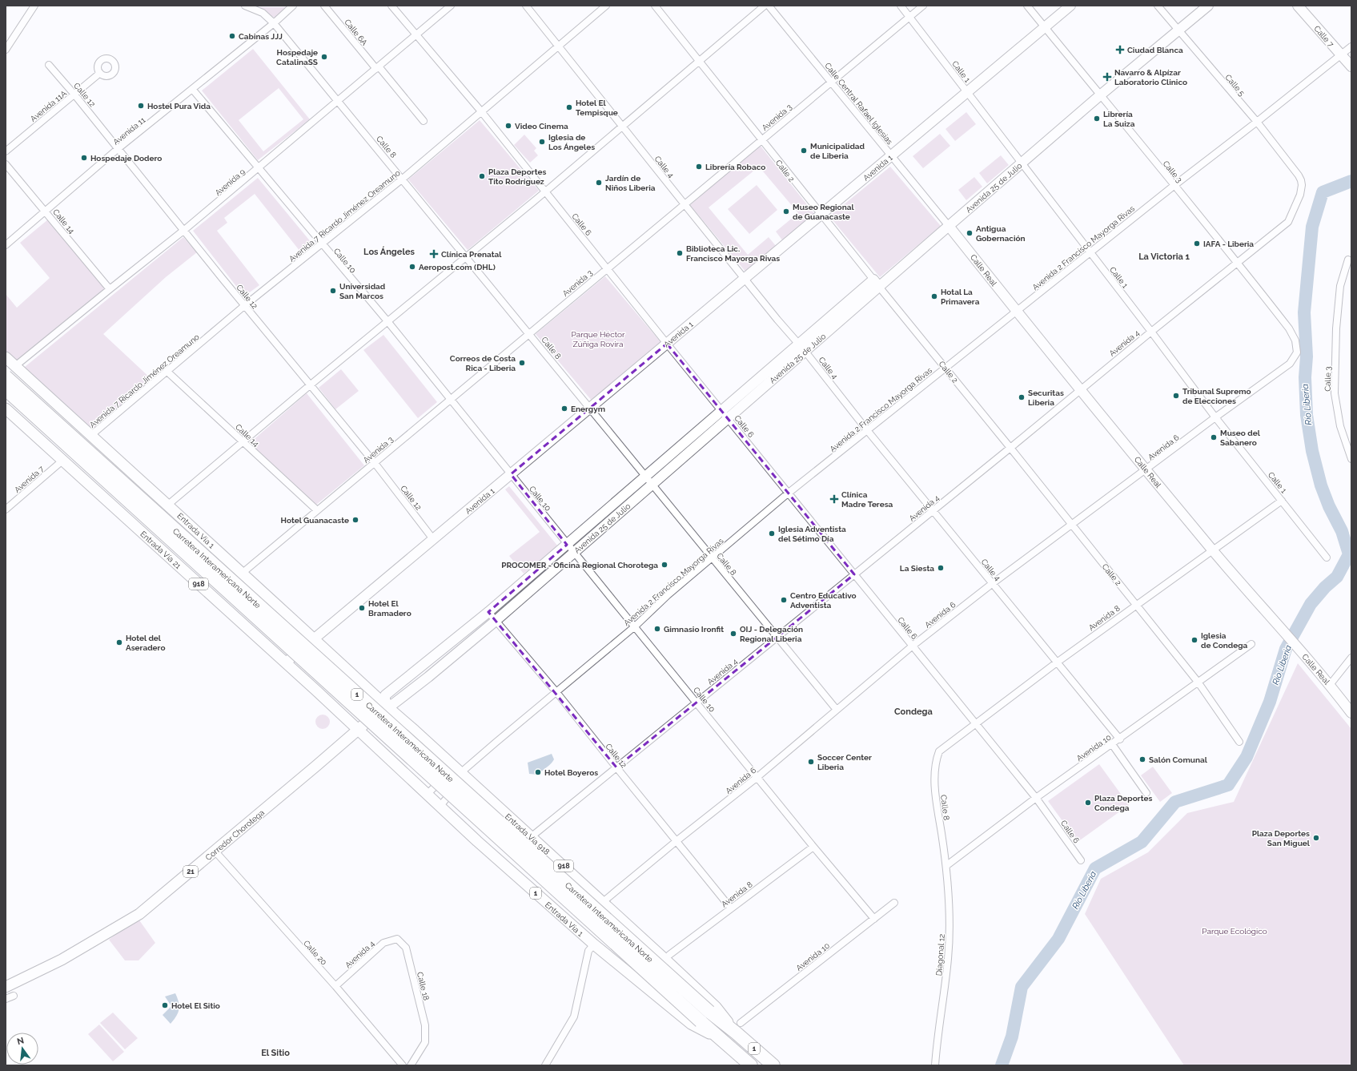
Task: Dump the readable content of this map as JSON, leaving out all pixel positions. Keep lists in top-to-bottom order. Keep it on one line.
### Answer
{"streets":{"highway":["Carretera Interamericana Norte","1"],"main road":["Avenida 25 de Julio","Entrada Vía 1","Entrada Vía 21","918","Entrada Vía 918","Corredor Chorotega","21"],"street":["Calle 6A","Calle 7","Calle 1","Calle 5","Calle 12","Calle Central Rafael Iglesias","Avenida 11A","Avenida 3","Avenida 11","Calle 8","Calle 4","Avenida 1","Calle 2","Calle 3","Avenida 9","Avenida 7 Ricardo Jiménez Oreamuno","Calle 14","Calle 6","Avenida 2 Francisco Mayorga Rivas","Calle 10","Calle Real","Avenida 4","Avenida 6","Avenida 7","Avenida 8","Avenida 10","Calle 20","Diagonal 12","Calle 18"]},"crossings":[["Calle 6A","Avenida 9"],["Calle 7","Avenida 2 Francisco Mayorga Rivas"],["Calle 1","Avenida 3"],["Calle 1","Avenida 1"],["Calle 1","Avenida 25 de Julio"],["Calle 1","Avenida 2 Francisco Mayorga Rivas"],["Calle 1","Avenida 4"],["Calle 1","Avenida 6"],["Calle 1","Avenida 8"],["Calle 5","Avenida 25 de Julio"],["Calle 5","Avenida 2 Francisco Mayorga Rivas"],["Calle 5","Avenida 4"],["Calle 12","Avenida 11A"],["Calle 12","Avenida 3"],["Calle 12","Avenida 11"],["Calle 12","Avenida 1"],["Calle 12","Avenida 9"],["Calle 12","Avenida 25 de Julio"],["Calle 12","Avenida 7 Ricardo Jiménez Oreamuno"],["Calle 12","Avenida 2 Francisco Mayorga Rivas"],["Calle 12","Avenida 4"],["Calle 12","Avenida 6"],["Calle 12","Avenida 8"],["Calle Central Rafael Iglesias","Avenida 3"],["Calle Central Rafael Iglesias","Avenida 1"],["Calle Central Rafael Iglesias","Avenida 25 de Julio"],["Calle Central Rafael Iglesias","Calle Real"],["Avenida 3","Calle 8"],["Avenida 3","Calle 4"],["Avenida 3","Calle 2"],["Avenida 3","Calle 14"],["Avenida 3","Calle 6"],["Avenida 3","Calle 10"],["Avenida 3","Entrada Vía 1"],["Avenida 11","Calle 8"],["Avenida 11","Calle 14"],["Avenida 11","Calle 10"],["Calle 8","Avenida 1"],["Calle 8","Avenida 9"],["Calle 8","Avenida 25 de Julio"],["Calle 8","Avenida 7 Ricardo Jiménez Oreamuno"],["Calle 8","Avenida 2 Francisco Mayorga Rivas"],["Calle 8","Avenida 4"],["Calle 8","Avenida 6"],["Calle 8","Avenida 8"],["Calle 8","Avenida 10"],["Calle 8","Diagonal 12"],["Calle 4","Avenida 1"],["Calle 4","Avenida 25 de Julio"],["Calle 4","Avenida 7 Ricardo Jiménez Oreamuno"],["Calle 4","Avenida 2 Francisco Mayorga Rivas"],["Calle 4","Avenida 4"],["Calle 4","Avenida 6"],["Calle 4","Avenida 8"],["Calle 4","Avenida 10"],["Avenida 1","Calle 2"],["Avenida 1","Calle 3"],["Avenida 1","Calle 6"],["Avenida 1","Calle 10"],["Avenida 1","Entrada Vía 1"],["Avenida 1","Entrada Vía 21"],["Calle 2","Avenida 25 de Julio"],["Calle 2","Avenida 2 Francisco Mayorga Rivas"],["Calle 2","Avenida 4"],["Calle 2","Avenida 6"],["Calle 2","Avenida 8"],["Calle 2","Avenida 10"],["Calle 3","Avenida 25 de Julio"],["Calle 3","Avenida 2 Francisco Mayorga Rivas"],["Calle 3","Avenida 4"],["Calle 3","Avenida 6"],["Avenida 9","Calle 14"],["Avenida 9","Calle 6"],["Avenida 9","Calle 10"],["Avenida 9","Entrada Vía 1"],["Avenida 25 de Julio","Calle 6"],["Avenida 25 de Julio","Calle 10"],["Avenida 25 de Julio","Calle Real"],["Avenida 25 de Julio","Entrada Vía 1"],["Avenida 25 de Julio","Entrada Vía 21"],["Avenida 25 de Julio","Entrada Vía 918"],["Avenida 25 de Julio","Corredor Chorotega"],["Avenida 7 Ricardo Jiménez Oreamuno","Calle 14"],["Avenida 7 Ricardo Jiménez Oreamuno","Calle 6"],["Avenida 7 Ricardo Jiménez Oreamuno","Calle 10"],["Avenida 7 Ricardo Jiménez Oreamuno","Entrada Vía 1"],["Calle 6","Avenida 2 Francisco Mayorga Rivas"],["Calle 6","Avenida 4"],["Calle 6","Avenida 6"],["Calle 6","Avenida 8"],["Calle 6","Avenida 10"],["Avenida 2 Francisco Mayorga Rivas","Calle 10"],["Avenida 2 Francisco Mayorga Rivas","Calle Real"],["Avenida 2 Francisco Mayorga Rivas","Entrada Vía 918"],["Calle 10","Avenida 4"],["Calle 10","Avenida 6"],["Calle 10","Avenida 8"],["Calle 10","Avenida 10"],["Calle Real","Avenida 4"],["Calle Real","Avenida 6"],["Calle Real","Avenida 8"],["Avenida 4","Entrada Vía 918"],["Avenida 4","Calle 20"],["Avenida 4","Calle 18"],["Avenida 6","Entrada Vía 918"],["Avenida 7","Entrada Vía 21"],["Entrada Vía 1","Entrada Vía 21"],["Entrada Vía 1","Carretera Interamericana Norte"],["Entrada Vía 1","Entrada Vía 918"],["Entrada Vía 1","Corredor Chorotega"],["Entrada Vía 21","Corredor Chorotega"],["Carretera Interamericana Norte","Avenida 10"],["Carretera Interamericana Norte","Entrada Vía 918"],["Avenida 10","Entrada Vía 918"],["Avenida 10","Diagonal 12"],["Corredor Chorotega","Calle 20"]],"districts":["Los Ángeles","La Victoria 1","Condega","El Sitio"],"water":["Río Liberia"],"parks":["Parque Héctor Zúñiga Rovira","Parque Ecológico"],"places":{"other":["Cabinas JJJ","Hospedaje CatalinaSS","Hostel Pura Vida","Hotel El Tempisque","Librería La Suiza","Video Cinema","Iglesia de Los Ángeles","Municipalidad de Liberia","Hospedaje Dodero","Librería Robaco","Plaza Deportes Tito Rodríguez","Jardín de Niños Liberia","Museo Regional de Guanacaste","Antigua Gobernación","IAFA - Liberia","Biblioteca Lic. Francisco Mayorga Rivas","Aeropost.com (DHL)","Universidad San Marcos","Hotal La Primavera","Correos de Costa Rica - Liberia","Tribunal Supremo de Elecciones","Securitas Liberia","Energym","Museo del Sabanero","Hotel Guanacaste","Iglesia Adventista del Sétimo Día","PROCOMER - Oficina Regional Chorotega","La Siesta","Centro Educativo Adventista","Hotel El Bramadero","Gimnasio Ironfit","OIJ - Delegación Regional Liberia","Iglesia de Condega","Hotel del Aseradero","Salón Comunal","Soccer Center Liberia","Hotel Boyeros","Plaza Deportes Condega","Plaza Deportes San Miguel","Hotel El Sitio"],"health":["Ciudad Blanca","Navarro & Alpízar Laboratorio Clinico","Clínica Prenatal","Clínica Madre Teresa"]},"north":"top"}
